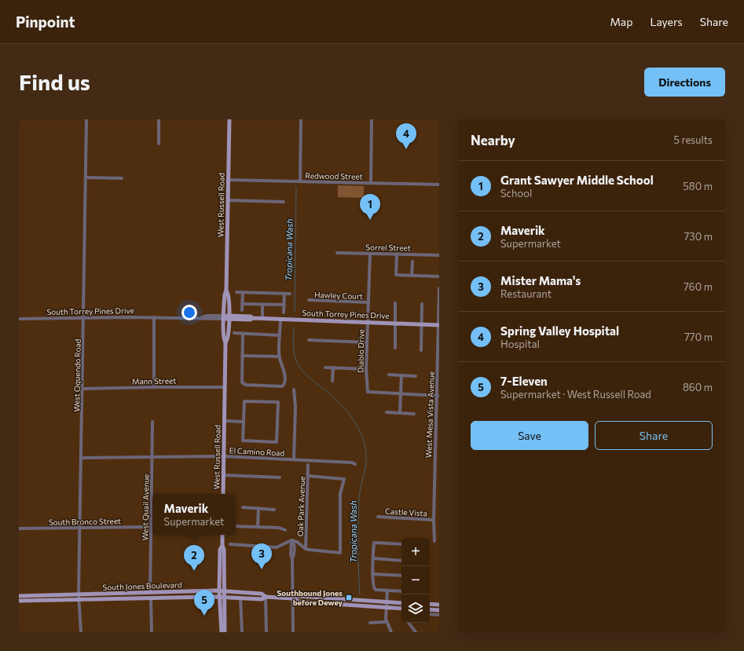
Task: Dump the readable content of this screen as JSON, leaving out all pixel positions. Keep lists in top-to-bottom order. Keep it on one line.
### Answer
{"streets":{"main road":["West Russell Road","South Torrey Pines Drive","South Jones Boulevard"],"street":["Redwood Street","Sorrel Street","Hawley Court","Diablo Drive","West Oquendo Road","Mann Street","West Mesa Vista Avenue","El Camino Road","Oak Park Avenue","West Quail Avenue","Castle Vista","South Bronco Street"]},"crossings":[["Redwood Street","West Russell Road"],["West Russell Road","South Torrey Pines Drive"],["West Russell Road","Mann Street"],["West Russell Road","El Camino Road"],["Sorrel Street","Diablo Drive"],["Hawley Court","Diablo Drive"],["South Torrey Pines Drive","Diablo Drive"],["South Torrey Pines Drive","West Oquendo Road"],["South Torrey Pines Drive","West Mesa Vista Avenue"],["West Oquendo Road","Mann Street"],["West Oquendo Road","El Camino Road"],["West Oquendo Road","South Bronco Street"],["West Oquendo Road","South Jones Boulevard"],["West Mesa Vista Avenue","Castle Vista"],["El Camino Road","West Quail Avenue"],["West Quail Avenue","South Bronco Street"],["West Quail Avenue","South Jones Boulevard"]],"water":["Tropicana Wash"],"places":{"transit":["Southbound Jones before Dewey"]},"page":{"header":"Pinpoint","nav":["Map","Layers","Share"],"buttons":["Directions",["Save","Share"]],"title":"Find us","heading":["Nearby","5 results"],"pins":["4","1","3","2","5"],"list":[{"mark":"1","name":"Grant Sawyer Middle School","note":"School","value":"580 m"},{"mark":"2","name":"Maverik","note":"Supermarket","value":"730 m"},{"mark":"3","name":"Mister Mama's","note":"Restaurant","value":"760 m"},{"mark":"4","name":"Spring Valley Hospital","note":"Hospital","value":"770 m"},{"mark":"5","name":"7-Eleven","note":"Supermarket · West Russell Road","value":"860 m"}],"popup":["Maverik","Supermarket"],"map_buttons":["+","−"]}}
